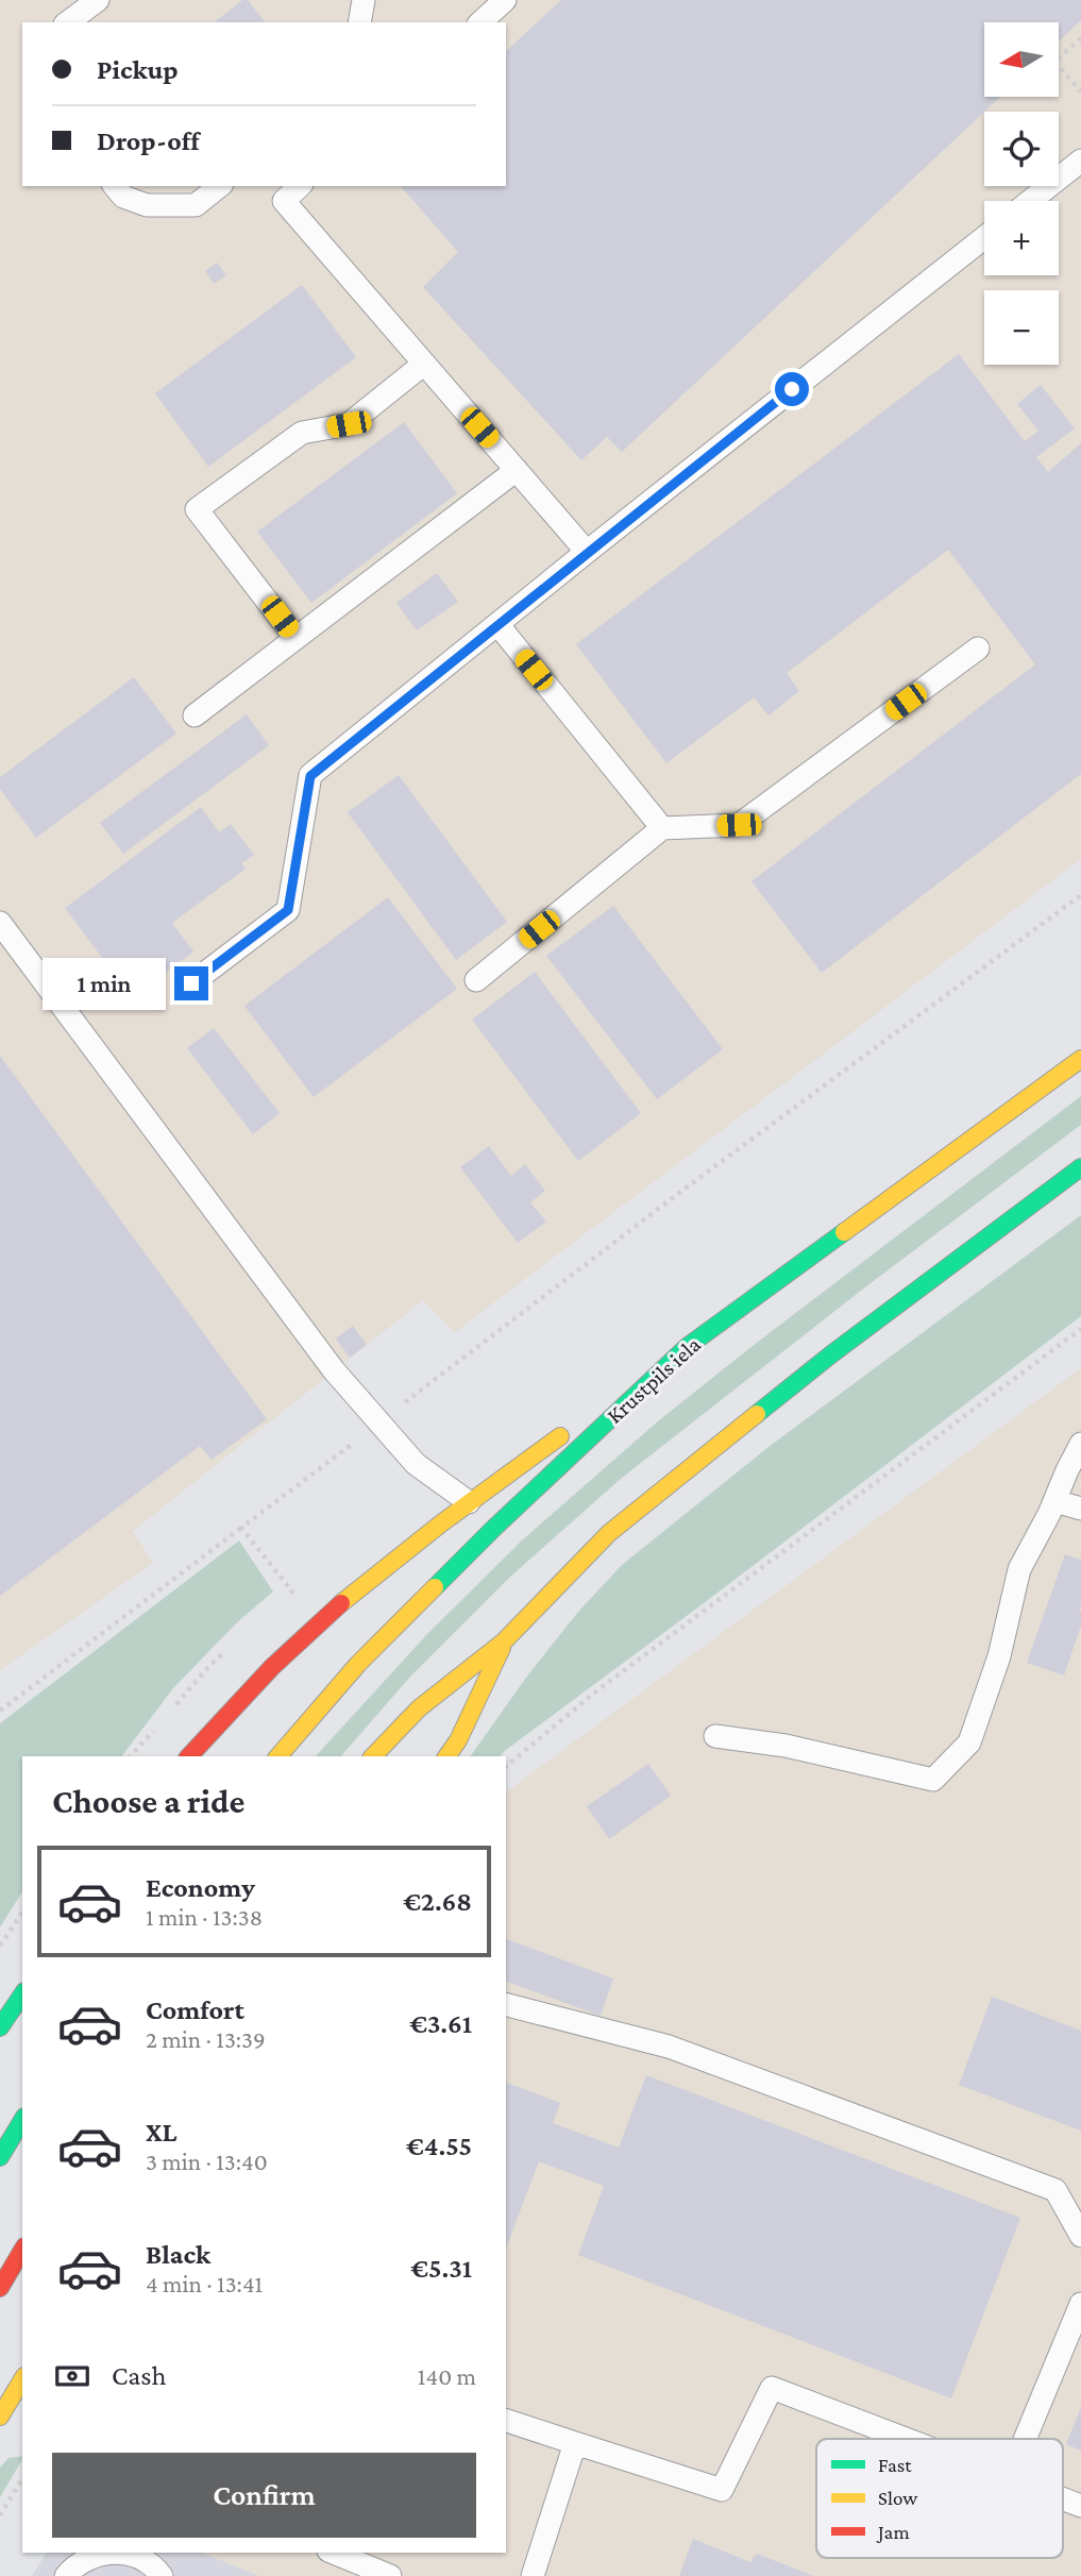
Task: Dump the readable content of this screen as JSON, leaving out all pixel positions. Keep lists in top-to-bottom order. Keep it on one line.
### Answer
{"streets":{"main road":["Krustpils iela"]},"legend":["Fast","Slow","Jam"],"north":"left","page":{"map_buttons":["+","−"],"banner":["Pickup","Drop-off"],"bubble":"1 min","heading":"Choose a ride","list":[{"name":"Economy","note":"1 min · 13:38","value":"€2.68"},{"name":"Comfort","note":"2 min · 13:39","value":"€3.61"},{"name":"XL","note":"3 min · 13:40","value":"€4.55"},{"name":"Black","note":"4 min · 13:41","value":"€5.31"}],"pay":["Cash","140 m"],"buttons":"Confirm"}}
